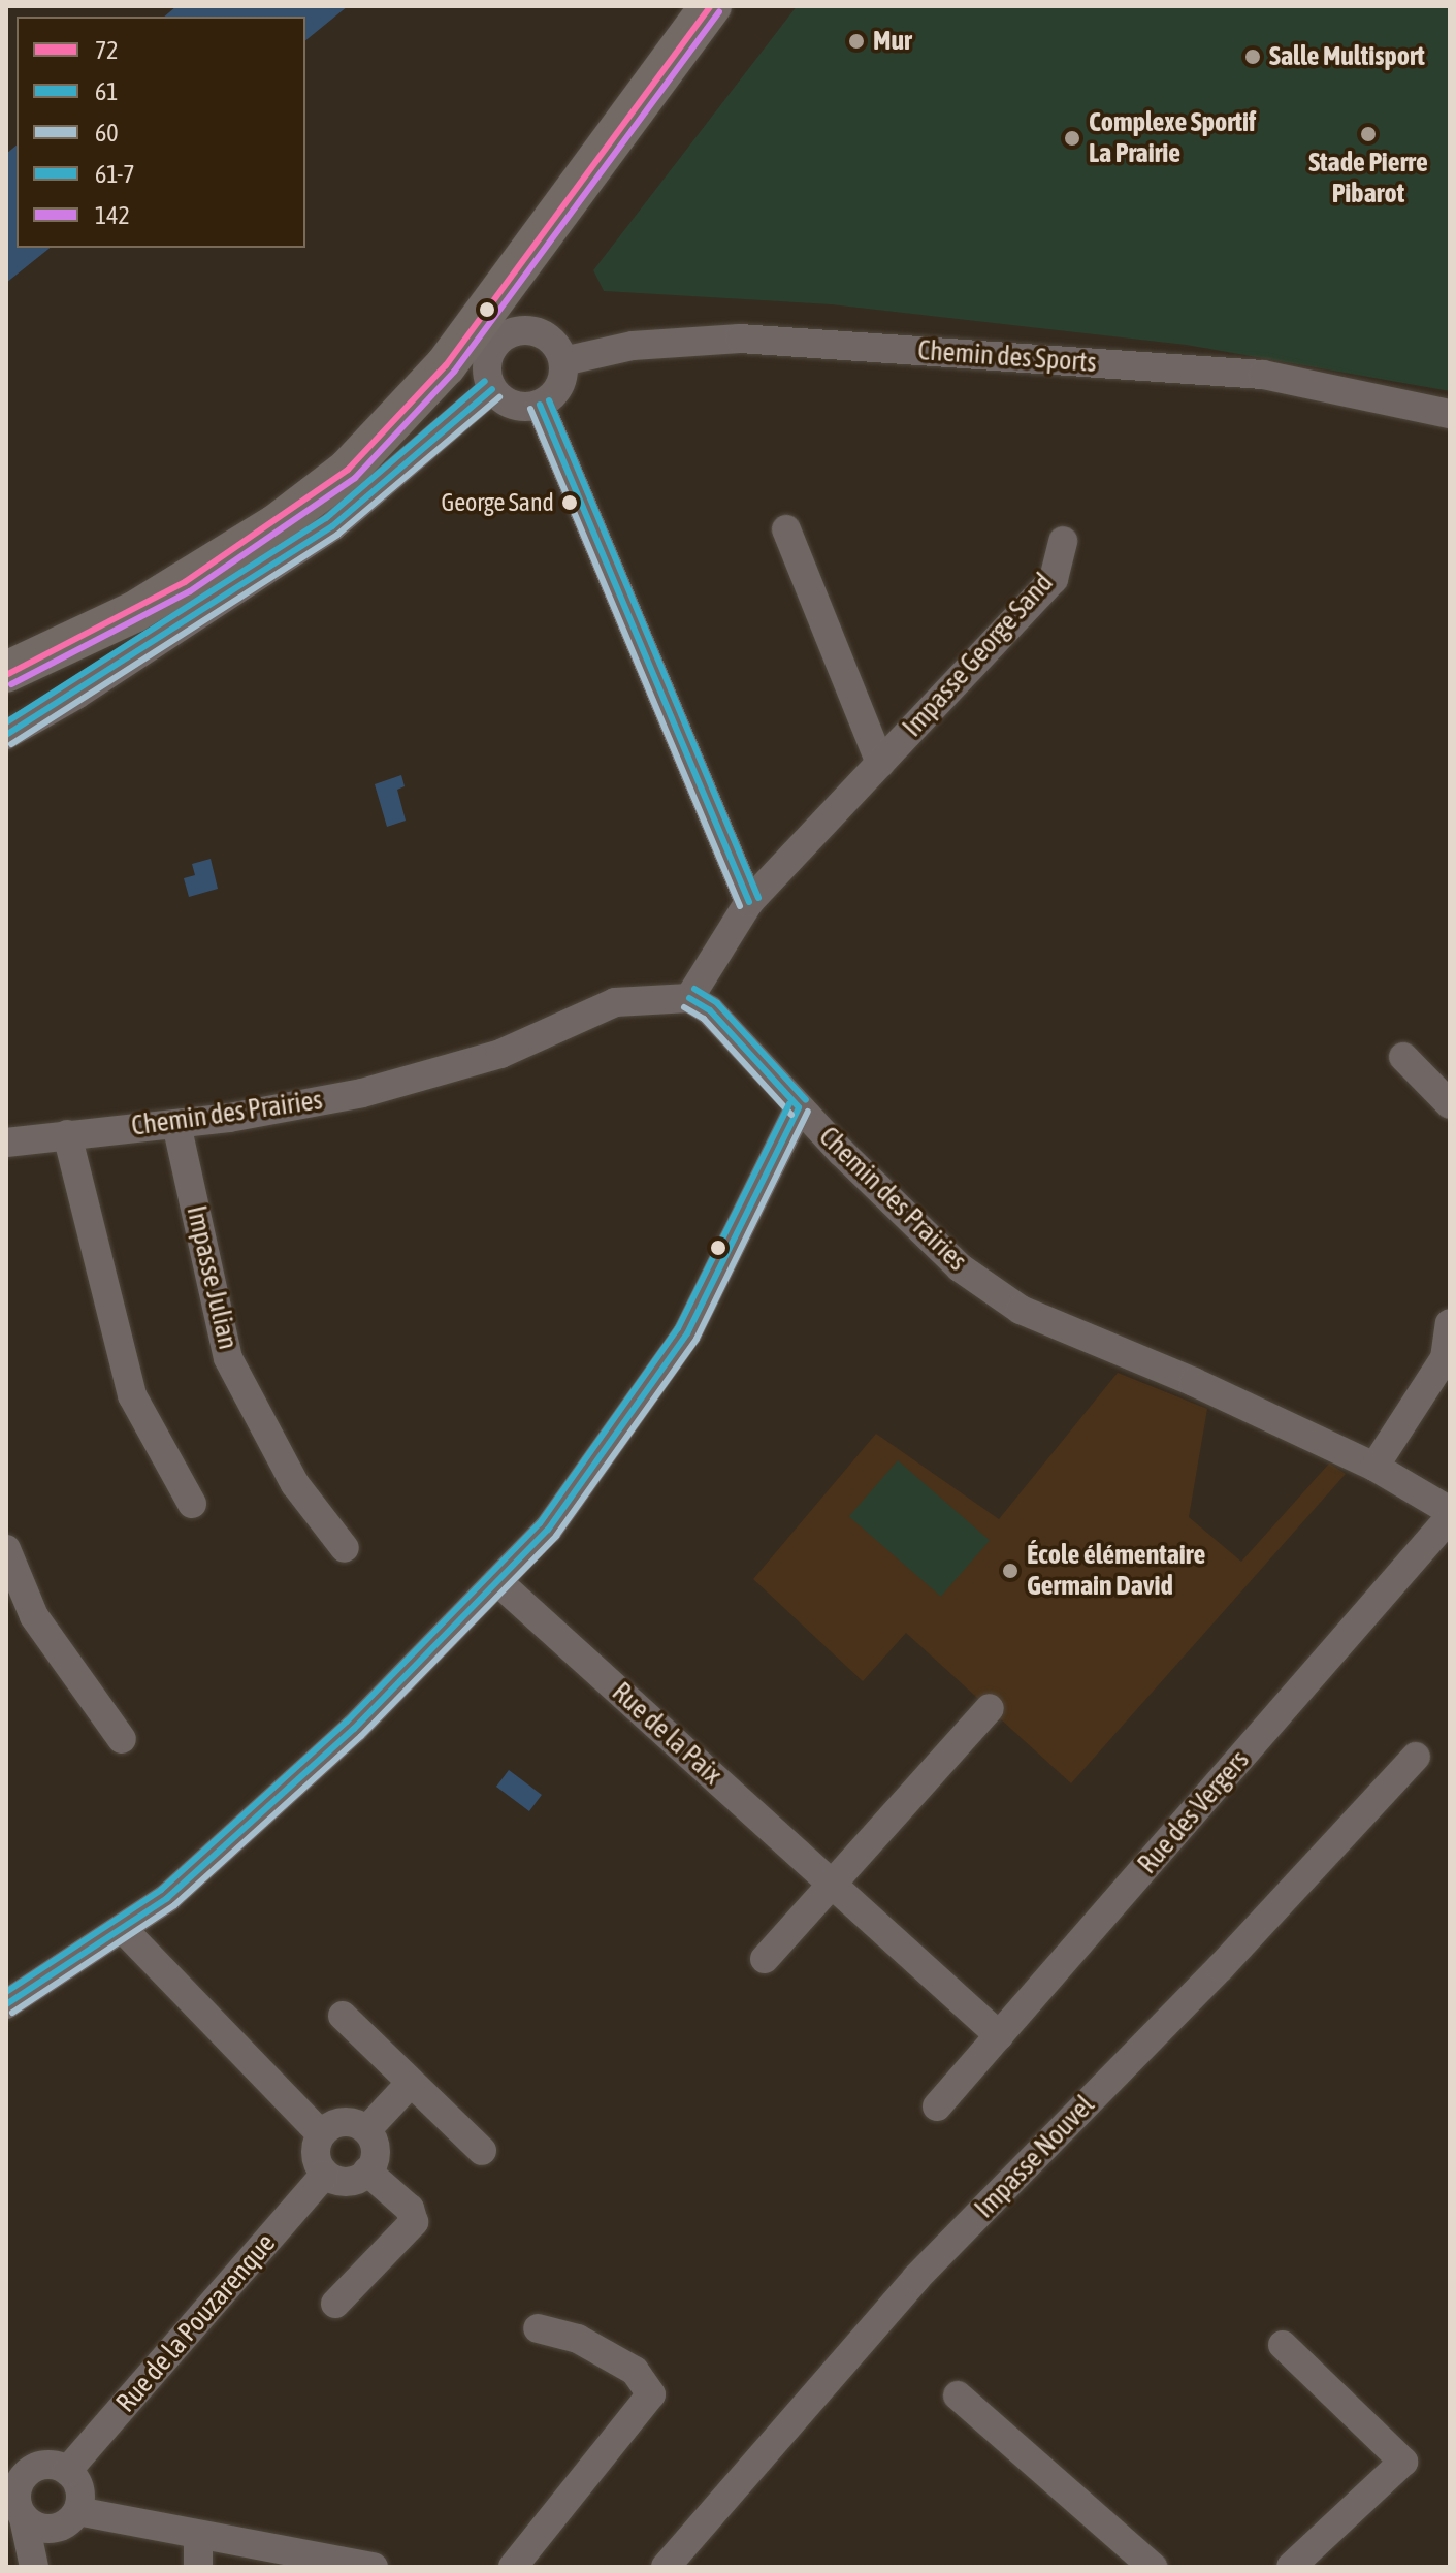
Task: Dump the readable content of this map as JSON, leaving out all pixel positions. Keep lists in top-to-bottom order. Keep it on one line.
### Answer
{"streets":{"street":["Chemin des Sports","Impasse George Sand","Chemin des Prairies","Impasse Julian","Rue de la Paix","Rue des Vergers","Impasse Nouvel","Rue de la Pouzarenque"]},"crossings":[["Impasse George Sand","Chemin des Prairies"],["Chemin des Prairies","Impasse Julian"],["Rue de la Paix","Rue des Vergers"]],"places":["Mur","Salle Multisport","Stade Pierre Pibarot","Complexe Sportif La Prairie","George Sand","École élémentaire Germain David"],"lines":["transit line 72","transit line 142","transit line 61-7","transit line 61","transit line 60"],"legend":["72","61","60","61-7","142"]}
